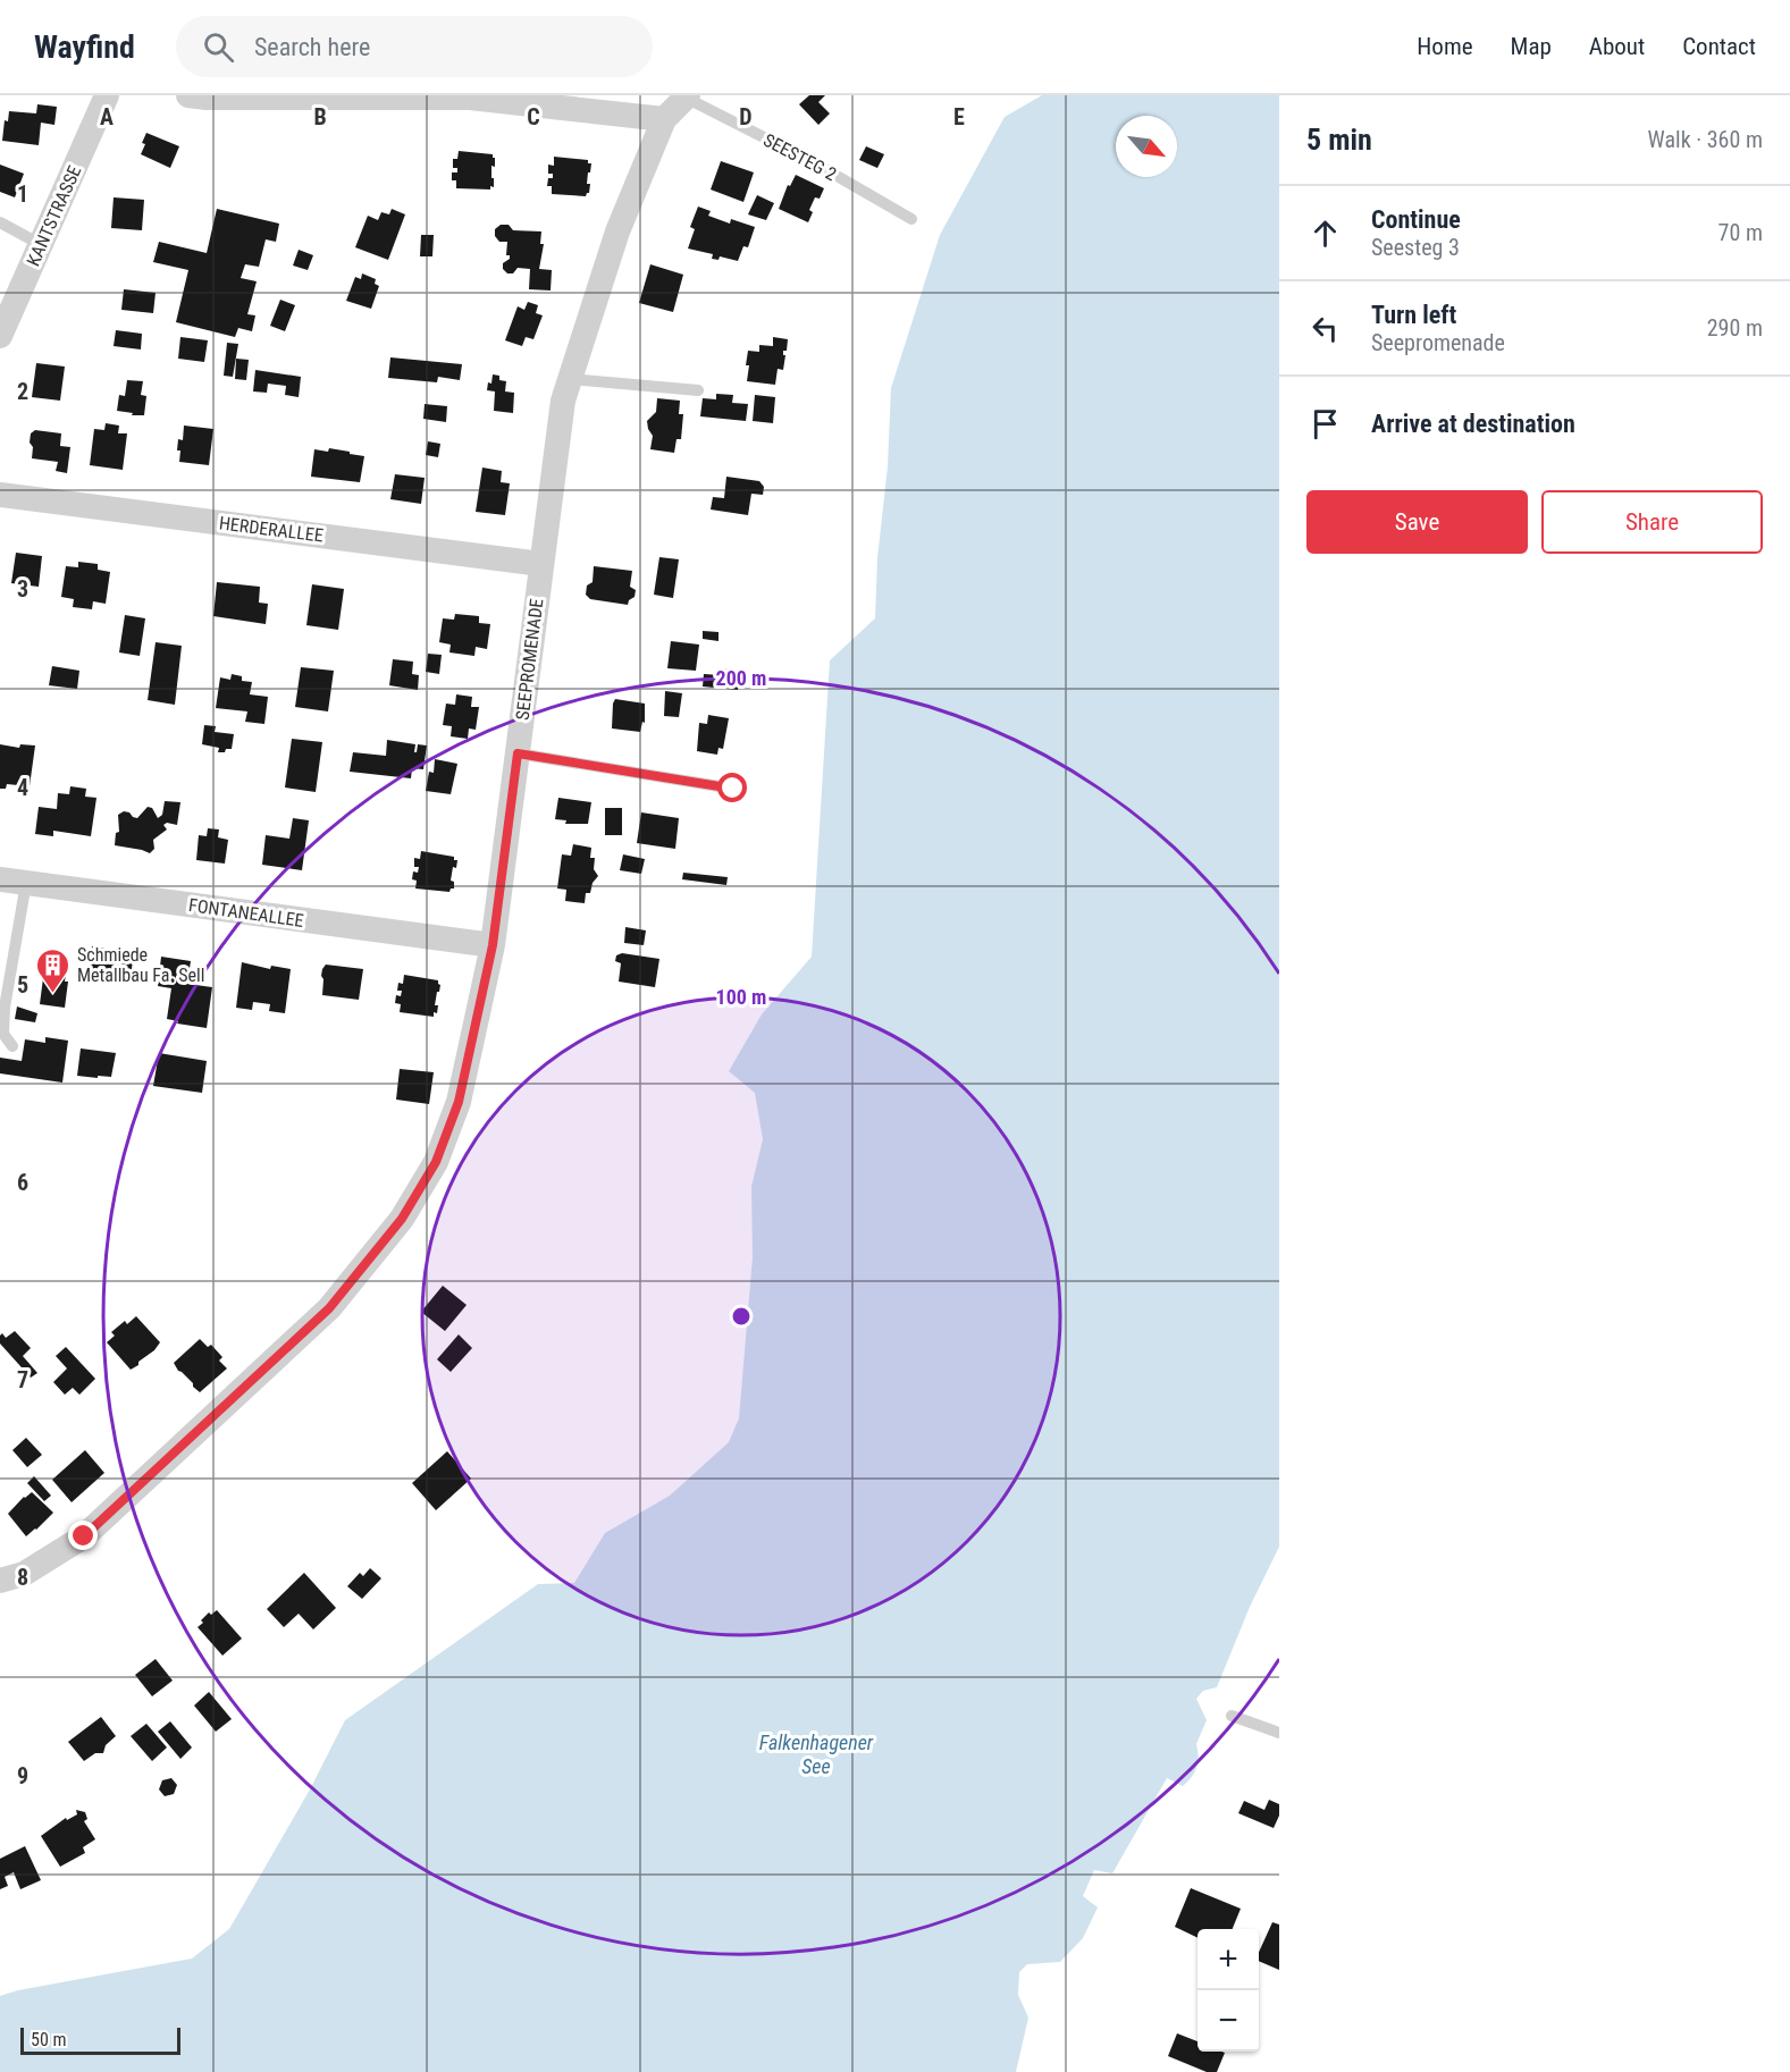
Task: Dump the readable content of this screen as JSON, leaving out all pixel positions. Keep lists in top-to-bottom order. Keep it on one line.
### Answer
{"streets":{"street":["KANTSTRASSE","HERDERALLEE","SEEPROMENADE","FONTANEALLEE"],"lane":["SEESTEG 2"]},"crossings":[["SEESTEG 2","SEEPROMENADE"],["HERDERALLEE","SEEPROMENADE"],["SEEPROMENADE","FONTANEALLEE"]],"water":["Falkenhagener See"],"places":{"building":["Schmiede Metallbau Fa. Sell"]},"scale_bar":"50 m","north":"bottom right","page":{"header":"Wayfind","search":"Search here","nav":["Home","Map","About","Contact"],"heading":["5 min","Walk · 360 m"],"list":[["Continue","Seesteg 3","70 m"],["Turn left","Seepromenade","290 m"],"Arrive at destination"],"buttons":["Save","Share"],"map_buttons":["+","−"],"scale":"50 m"},"grid":{"columns":["A","B","C","D","E"],"rows":["1","2","3","4","5","6","7","8","9"]},"rings":["200 m","100 m"]}
